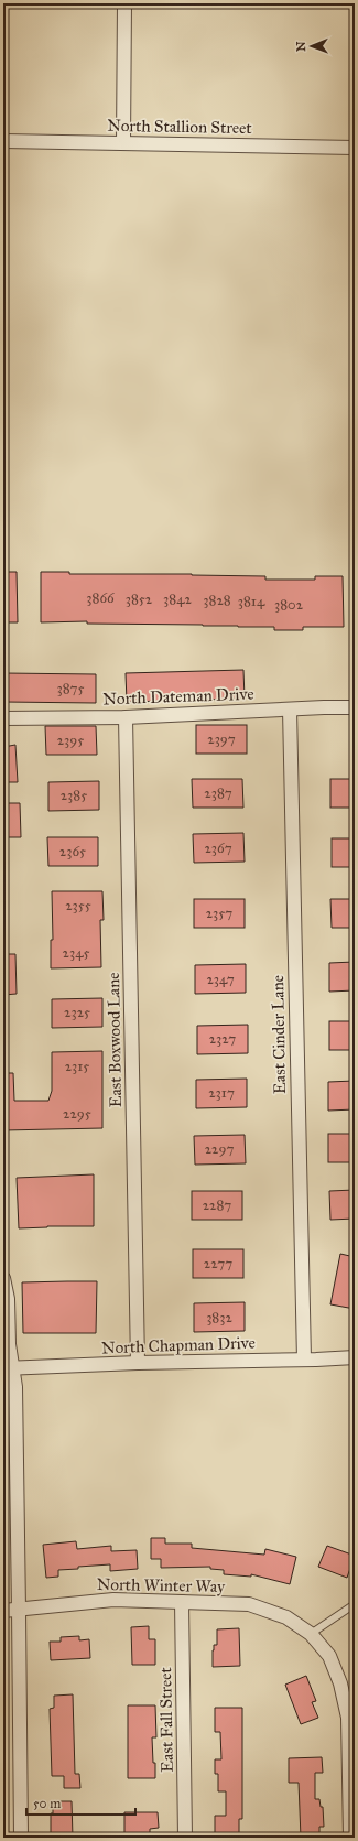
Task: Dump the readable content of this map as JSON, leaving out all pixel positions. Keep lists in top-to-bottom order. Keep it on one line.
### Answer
{"streets":{"street":["North Stallion Street","North Dateman Drive","East Cinder Lane","East Boxwood Lane","North Chapman Drive","North Winter Way","East Fall Street"]},"crossings":[["North Dateman Drive","East Cinder Lane"],["North Dateman Drive","East Boxwood Lane"],["East Cinder Lane","North Chapman Drive"],["East Boxwood Lane","North Chapman Drive"],["North Winter Way","East Fall Street"]],"house_numbers":["3866","3852","3842","3828","3814","3802","3875","2397","2395","2387","2385","2367","2365","2355","2357","2345","2347","2325","2327","2315","2317","2295","2297","2287","2277","3832"],"scale_bar":"50 m","north":"left"}
